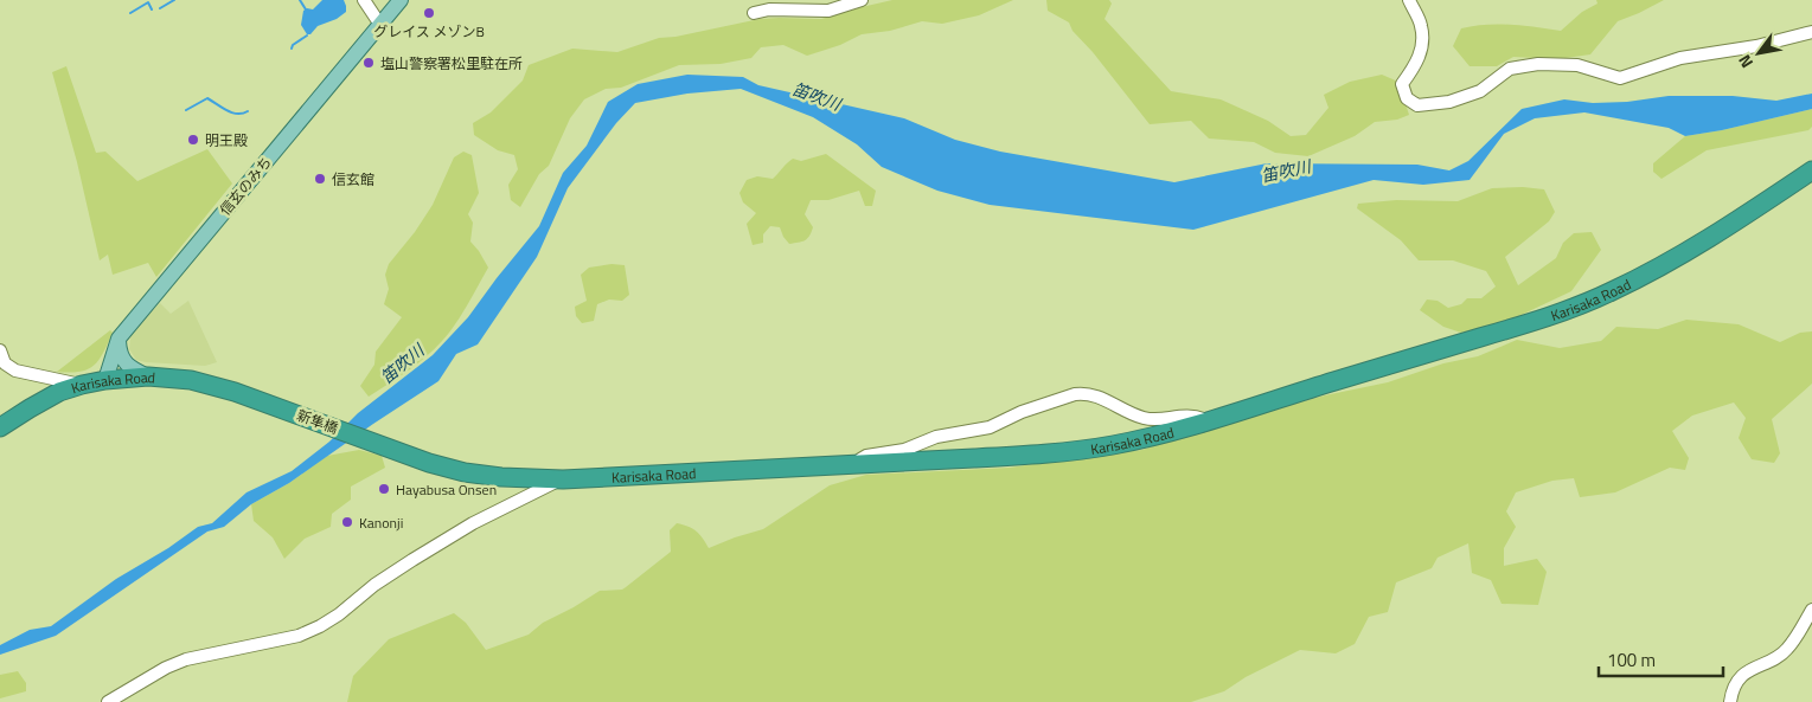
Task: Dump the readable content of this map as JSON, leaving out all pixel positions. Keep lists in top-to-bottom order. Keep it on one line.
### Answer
{"streets":{"highway":["Karisaka Road","新隼橋"],"main road":["信玄のみち"]},"crossings":[["信玄のみち","Karisaka Road"],["Karisaka Road","新隼橋"]],"water":["笛吹川"],"places":["グレイス メゾンB","塩山警察署松里駐在所","明王殿","信玄館","Hayabusa Onsen","Kanonji"],"scale_bar":"100 m","north":"bottom left"}
